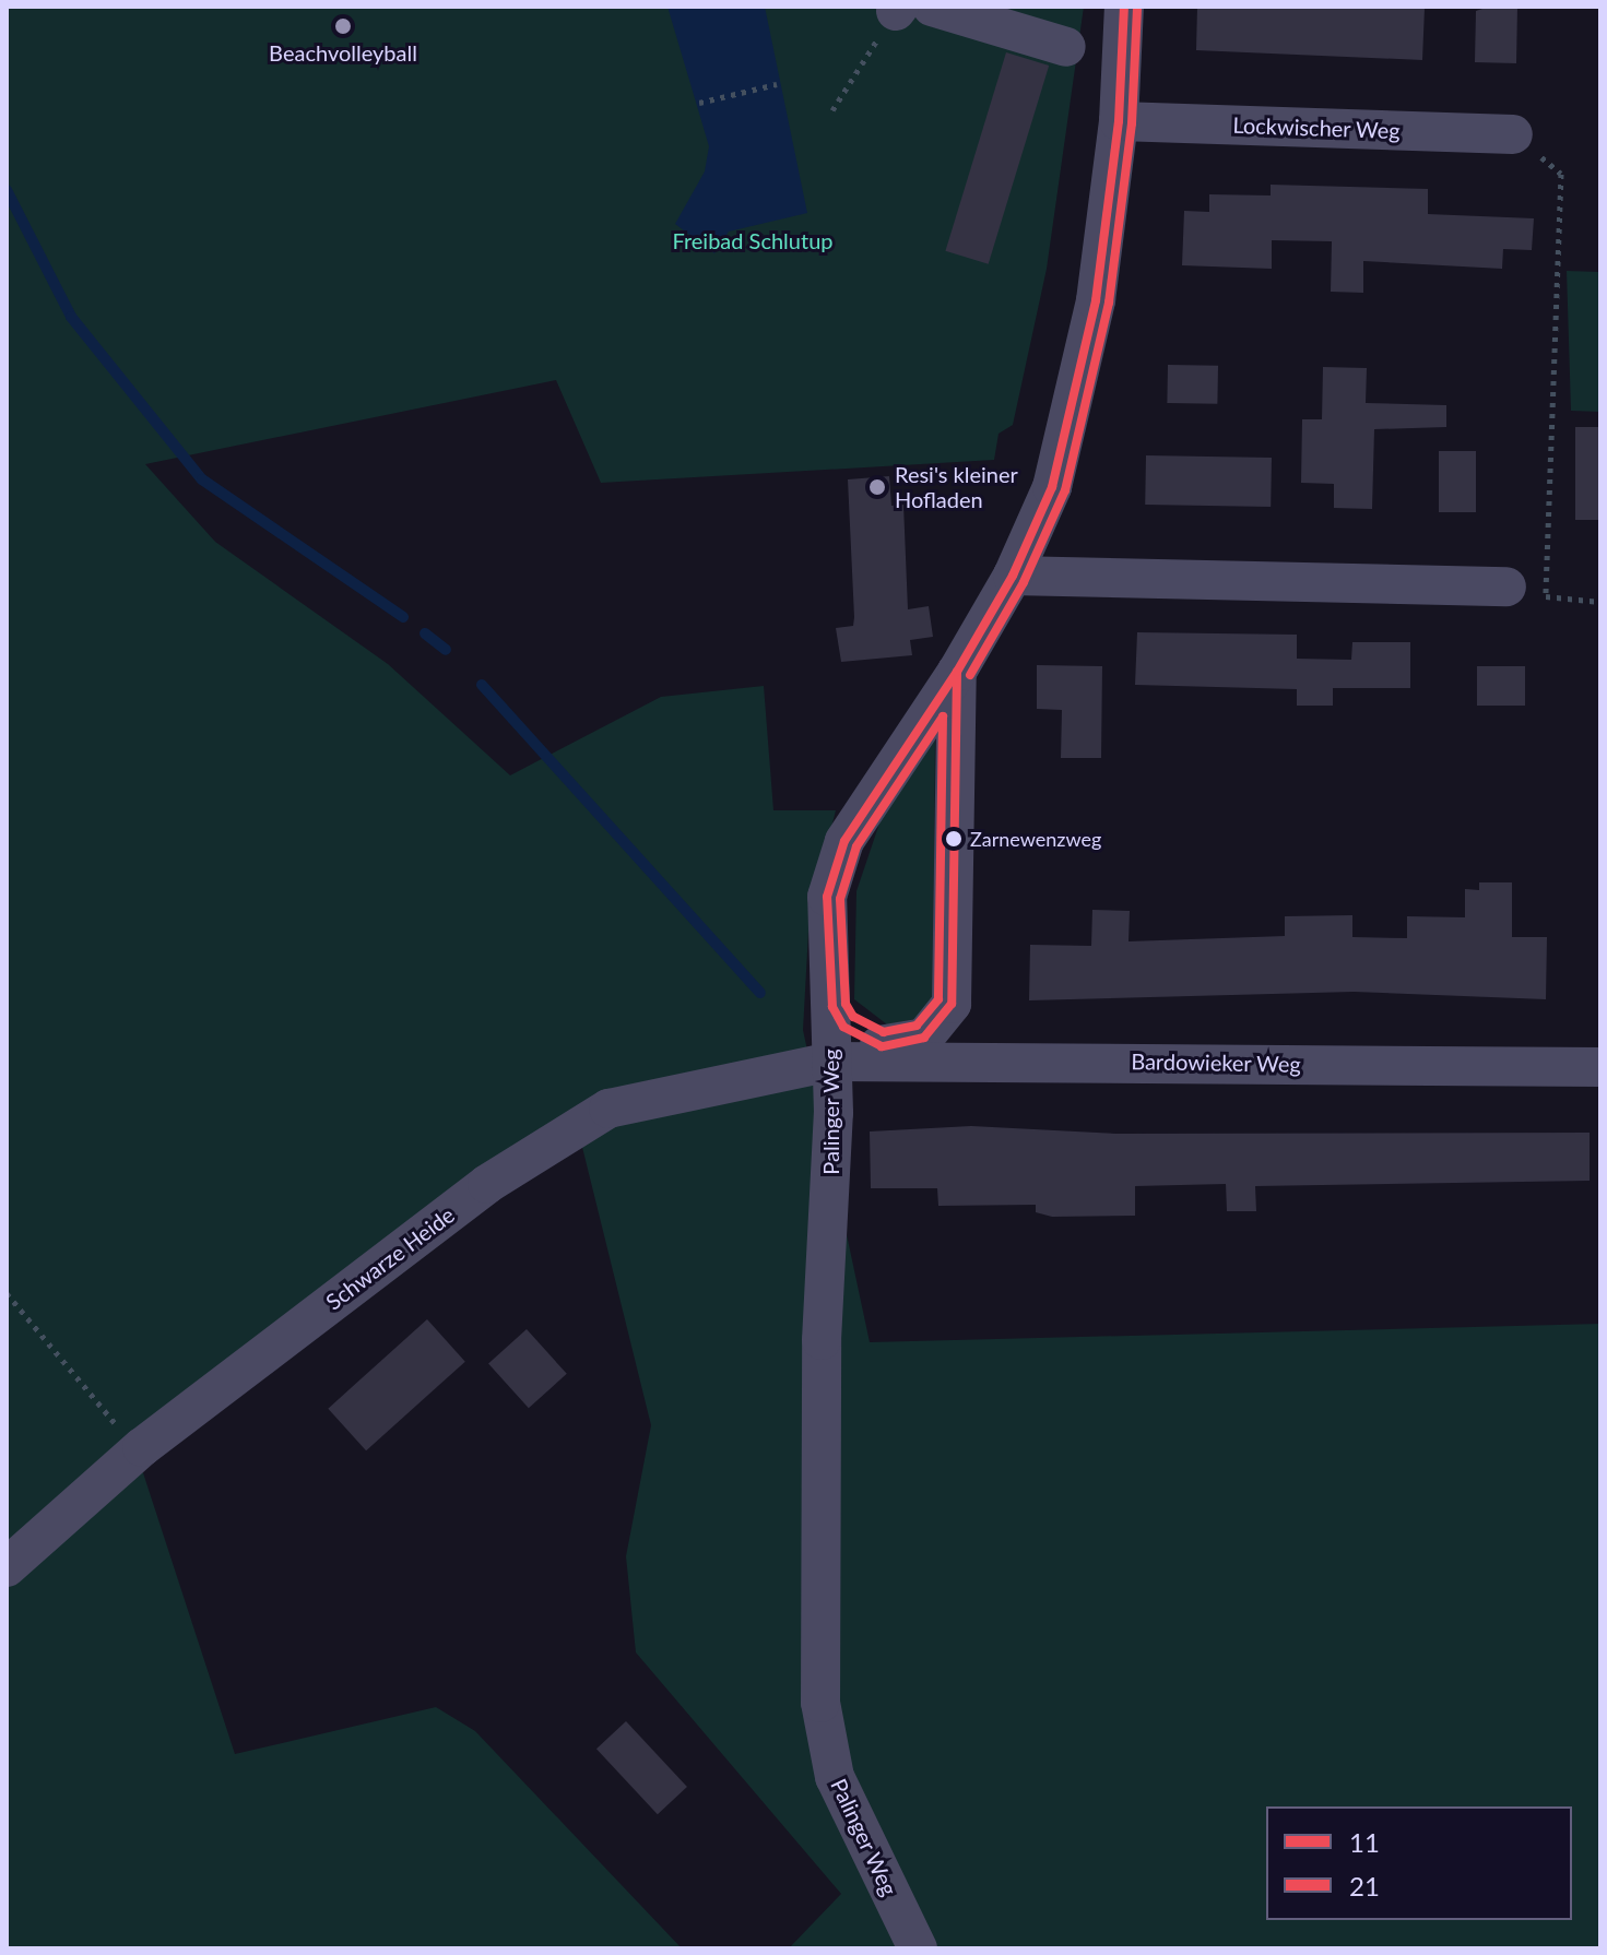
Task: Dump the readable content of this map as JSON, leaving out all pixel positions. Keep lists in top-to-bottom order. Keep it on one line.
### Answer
{"streets":{"street":["Lockwischer Weg","Bardowieker Weg","Palinger Weg","Schwarze Heide"]},"crossings":[["Lockwischer Weg","Palinger Weg"],["Bardowieker Weg","Palinger Weg"],["Bardowieker Weg","Schwarze Heide"],["Palinger Weg","Schwarze Heide"]],"parks":["Freibad Schlutup"],"places":["Beachvolleyball","Resi's kleiner Hofladen","Zarnewenzweg"],"lines":["transit line 11","transit line 21"],"legend":["11","21"]}
